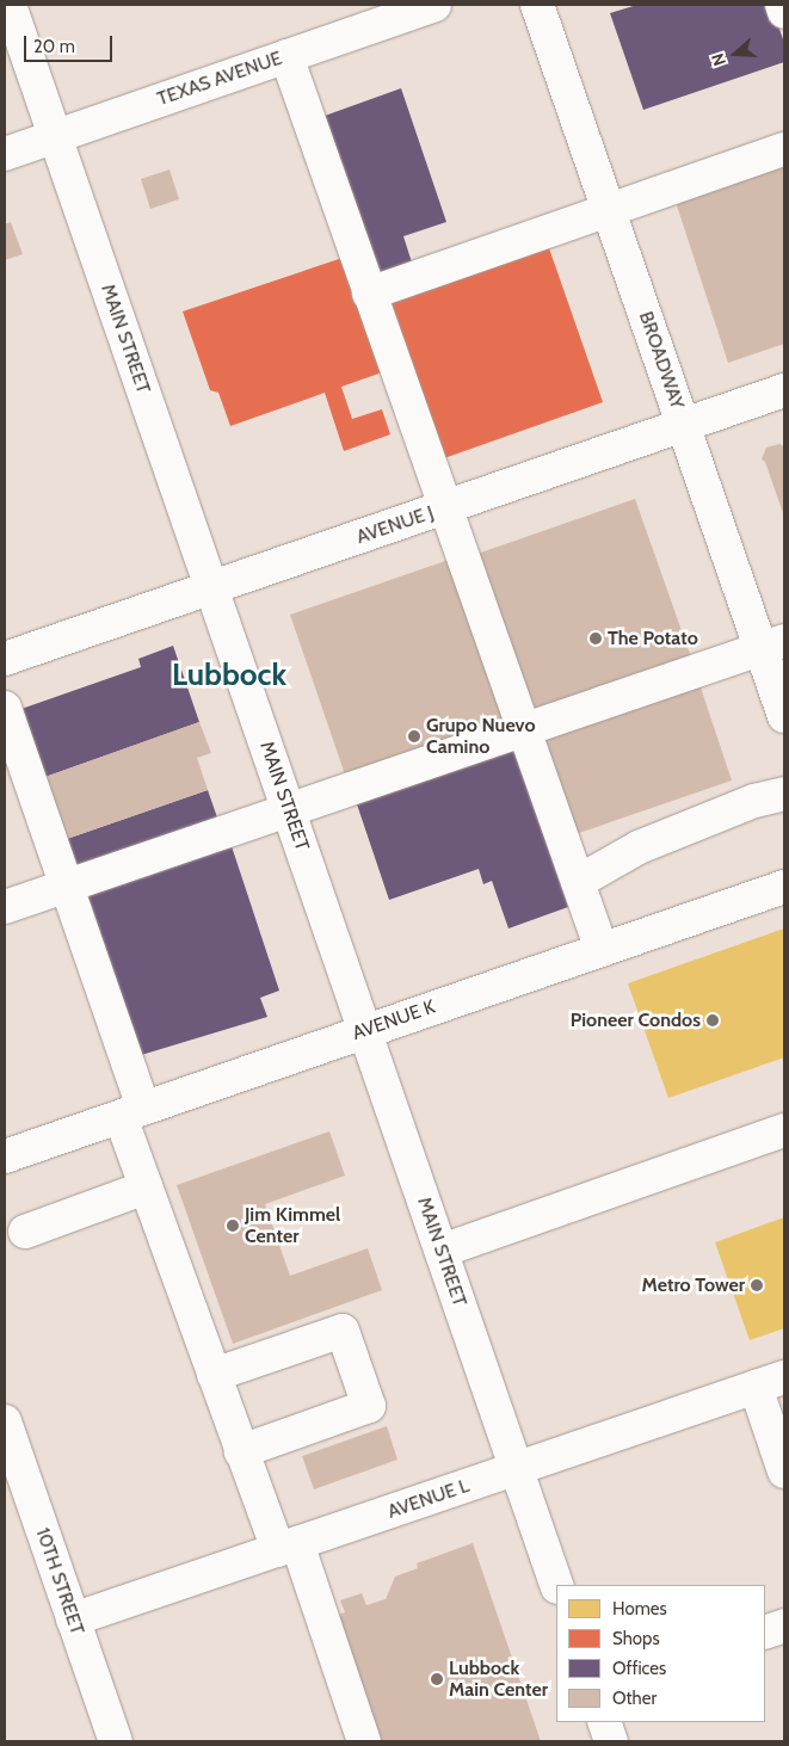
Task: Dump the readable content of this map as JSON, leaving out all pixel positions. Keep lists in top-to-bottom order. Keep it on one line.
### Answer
{"streets":{"street":["TEXAS AVENUE","MAIN STREET","BROADWAY","AVENUE J","AVENUE K","AVENUE L","10TH STREET"]},"crossings":[["TEXAS AVENUE","MAIN STREET"],["MAIN STREET","AVENUE J"],["MAIN STREET","AVENUE K"],["MAIN STREET","AVENUE L"],["BROADWAY","AVENUE J"],["AVENUE L","10TH STREET"]],"districts":["Lubbock"],"places":["The Potato","Grupo Nuevo Camino","Pioneer Condos","Jim Kimmel Center","Metro Tower","Lubbock Main Center"],"legend":["Homes","Shops","Offices","Other"],"scale_bar":"20 m","north":"left"}
